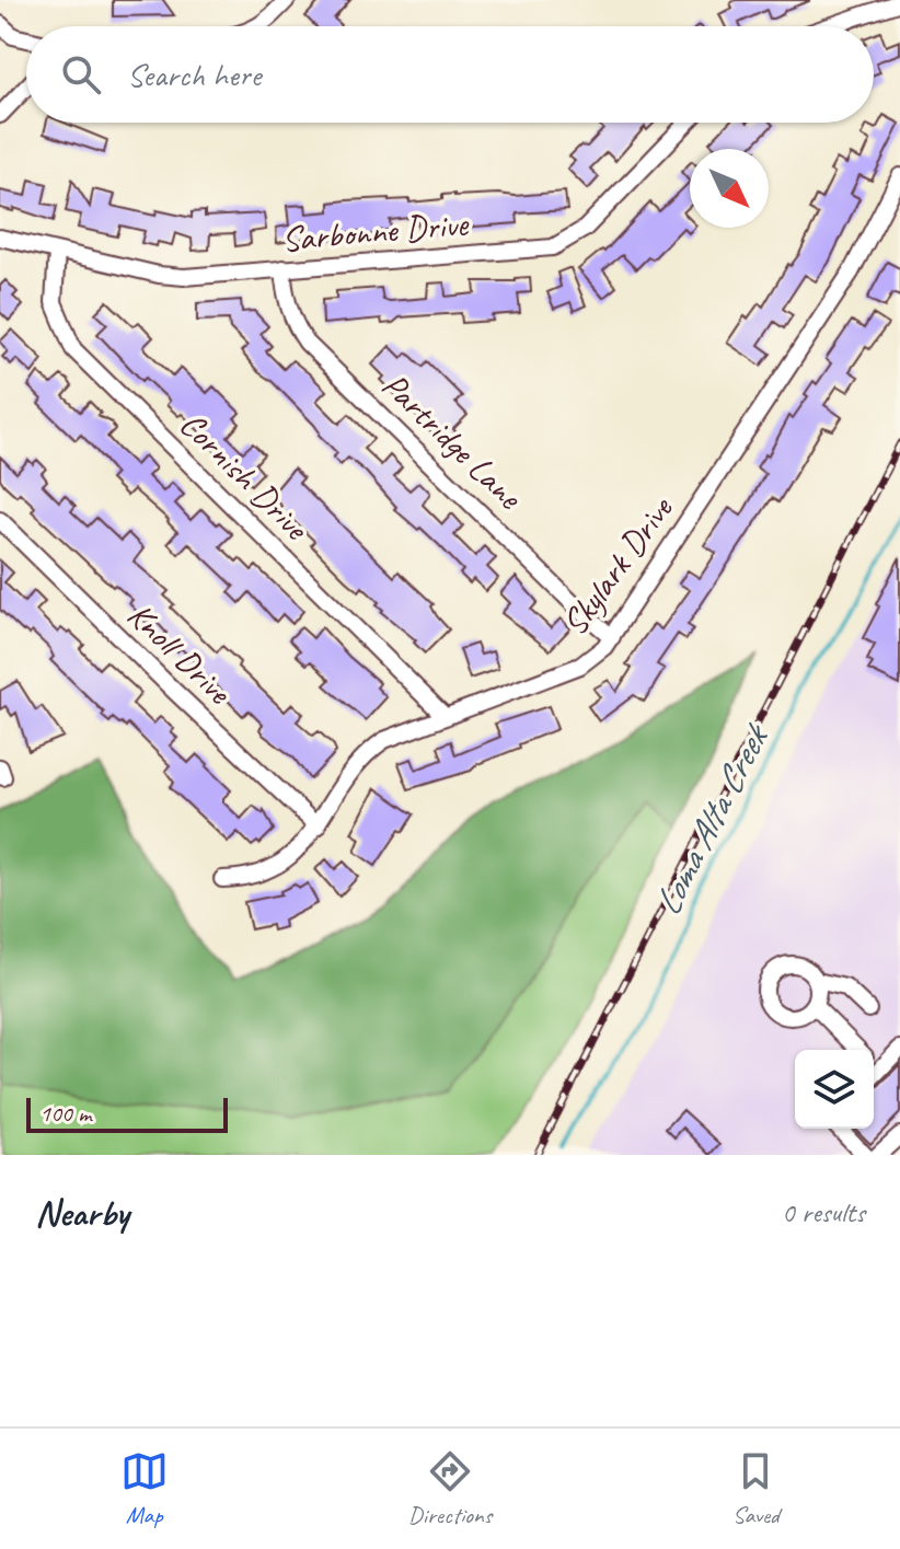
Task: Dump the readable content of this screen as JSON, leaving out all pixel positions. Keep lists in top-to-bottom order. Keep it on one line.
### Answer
{"streets":{"street":["Sarbonne Drive","Partridge Lane","Cornish Drive","Skylark Drive","Knoll Drive"]},"crossings":[["Sarbonne Drive","Partridge Lane"],["Sarbonne Drive","Cornish Drive"],["Partridge Lane","Skylark Drive"],["Cornish Drive","Skylark Drive"],["Skylark Drive","Knoll Drive"]],"water":["Loma Alta Creek"],"scale_bar":"100 m","north":"bottom right","page":{"search":"Search here","scale":"100 m","heading":["Nearby","0 results"],"nav":["Map","Directions","Saved"]}}
